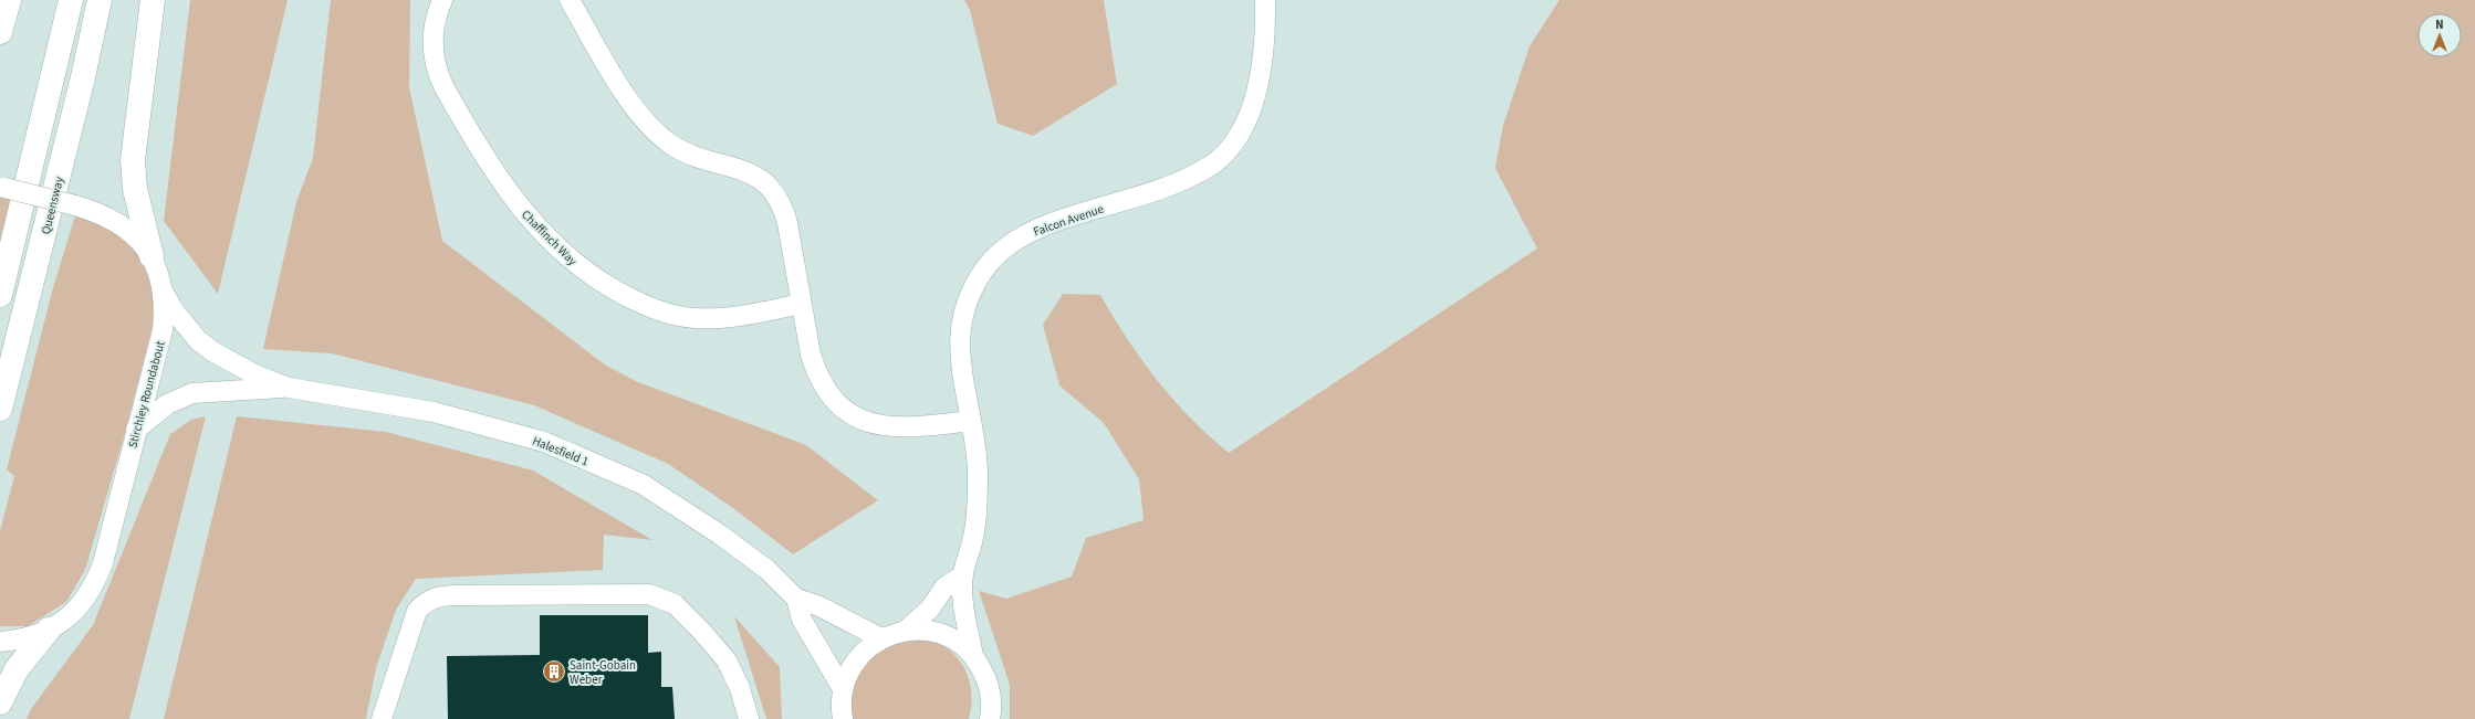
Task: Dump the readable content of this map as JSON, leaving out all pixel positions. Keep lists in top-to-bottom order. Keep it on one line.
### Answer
{"streets":{"highway":["Queensway"],"street":["Falcon Avenue","Chaffinch Way","Stirchley Roundabout","Halesfield 1"]},"crossings":[["Stirchley Roundabout","Halesfield 1"]],"places":{"building":["Saint-Gobain Weber"]},"north":"top"}
